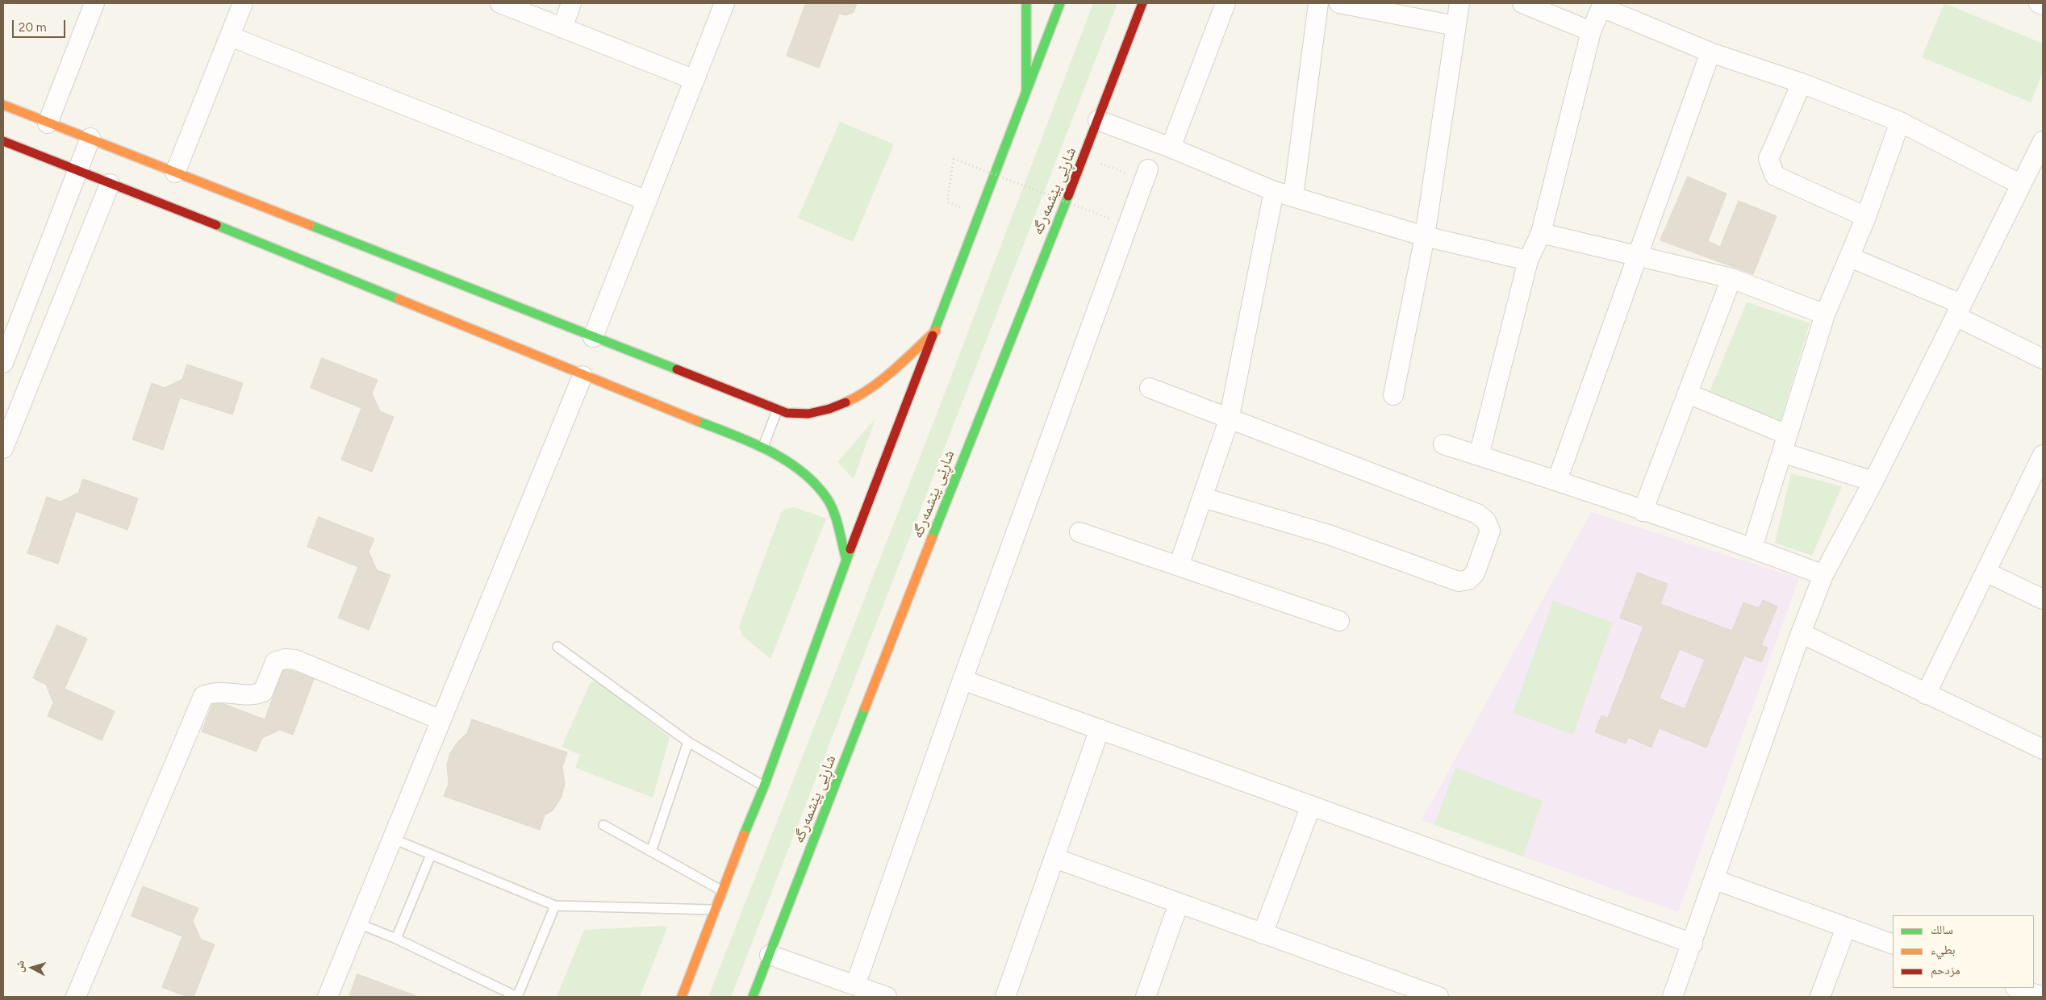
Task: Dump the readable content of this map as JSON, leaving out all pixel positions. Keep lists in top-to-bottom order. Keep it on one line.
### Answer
{"streets":{"main road":["شاڕێی پێشمەرگە"]},"legend":["سالك","بطيء","مزدحم"],"scale_bar":"20 m","north":"left"}
